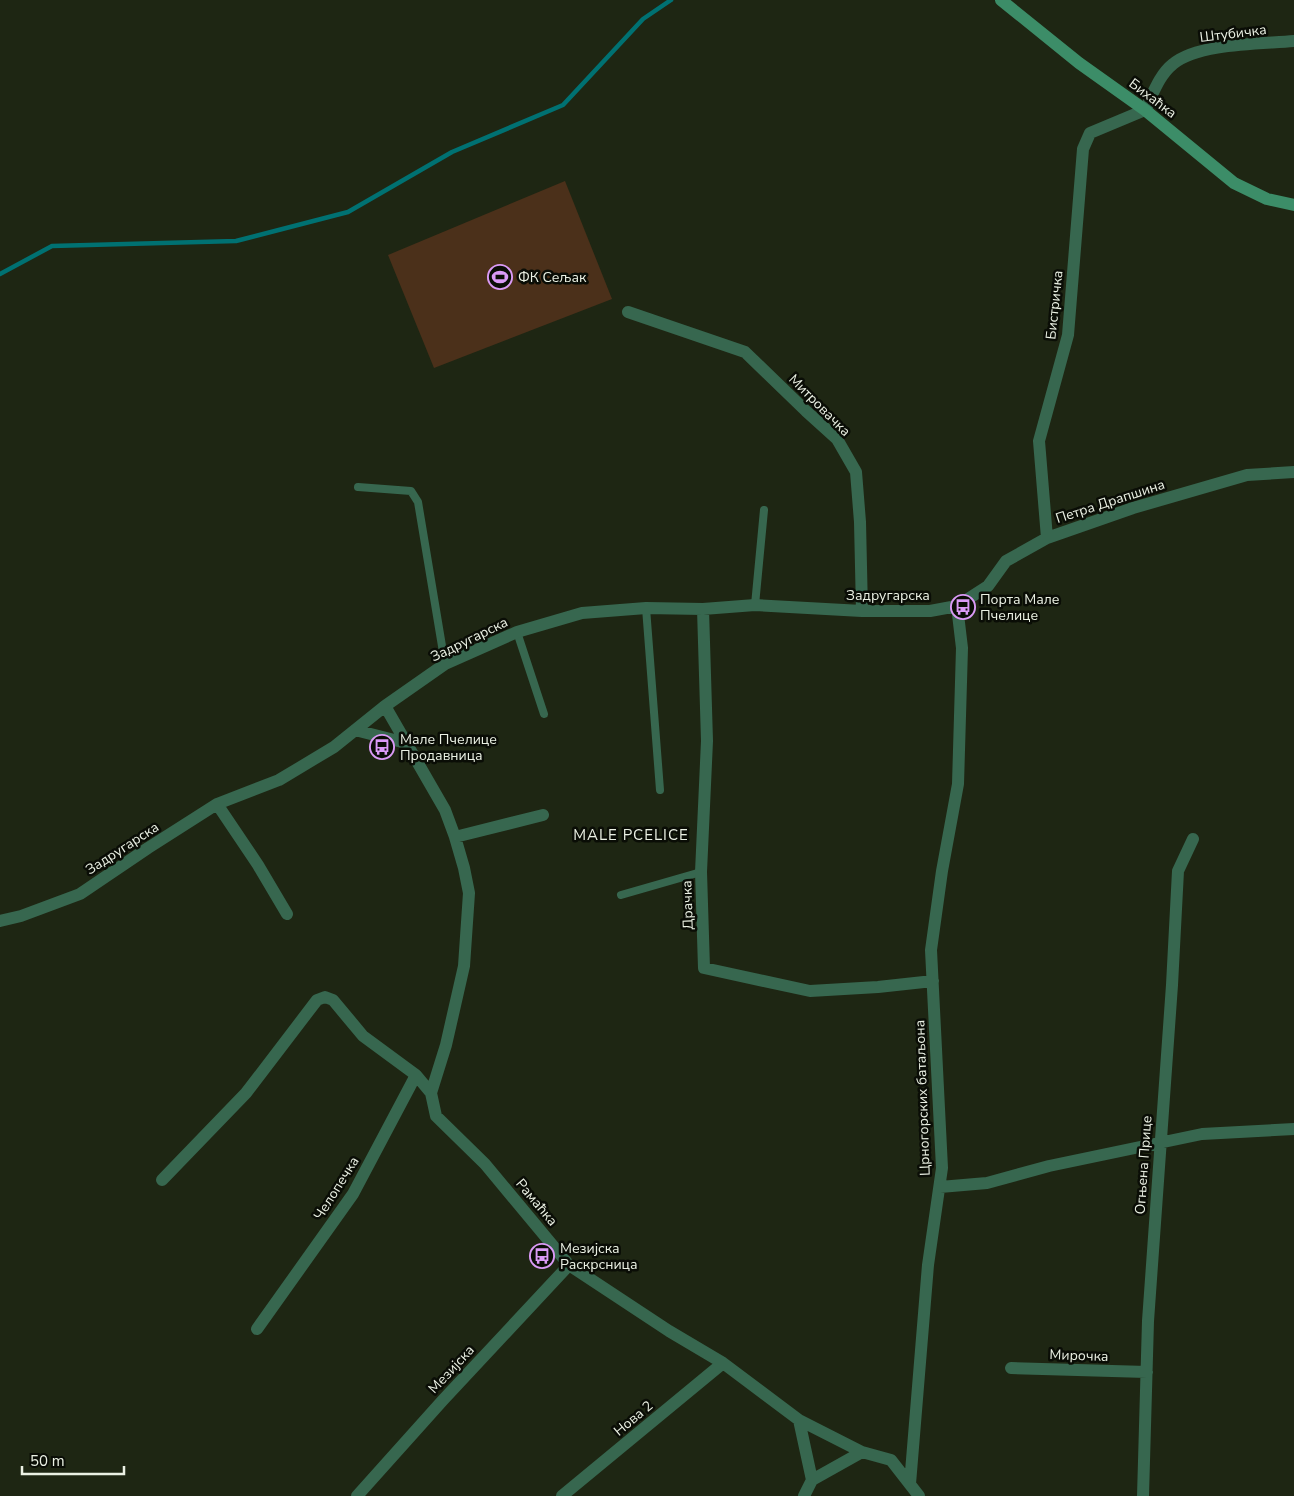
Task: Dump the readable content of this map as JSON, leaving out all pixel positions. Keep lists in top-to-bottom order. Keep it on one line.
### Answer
{"streets":{"street":["Штубичка","Бихаћка","Бистричка","Митровачка","Петра Драпшина","Задругарска","Драчка","Црногорских батаљона","Огњена Прице","Челопечка","Рамаћка","Мирочка","Мезијска","Нова 2"]},"crossings":[["Штубичка","Бихаћка"],["Штубичка","Бистричка"],["Бихаћка","Бистричка"],["Бистричка","Петра Драпшина"],["Митровачка","Задругарска"],["Петра Драпшина","Задругарска"],["Петра Драпшина","Црногорских батаљона"],["Задругарска","Драчка"],["Задругарска","Црногорских батаљона"],["Драчка","Црногорских батаљона"],["Огњена Прице","Мирочка"],["Рамаћка","Мезијска"],["Рамаћка","Нова 2"]],"districts":["MALE PCELICE"],"places":{"sports":["ФК Сељак"],"bus stop":["Порта Мале Пчелице","Мале Пчелице Продавница","Мезијска Раскрсница"]},"scale_bar":"50 m"}
